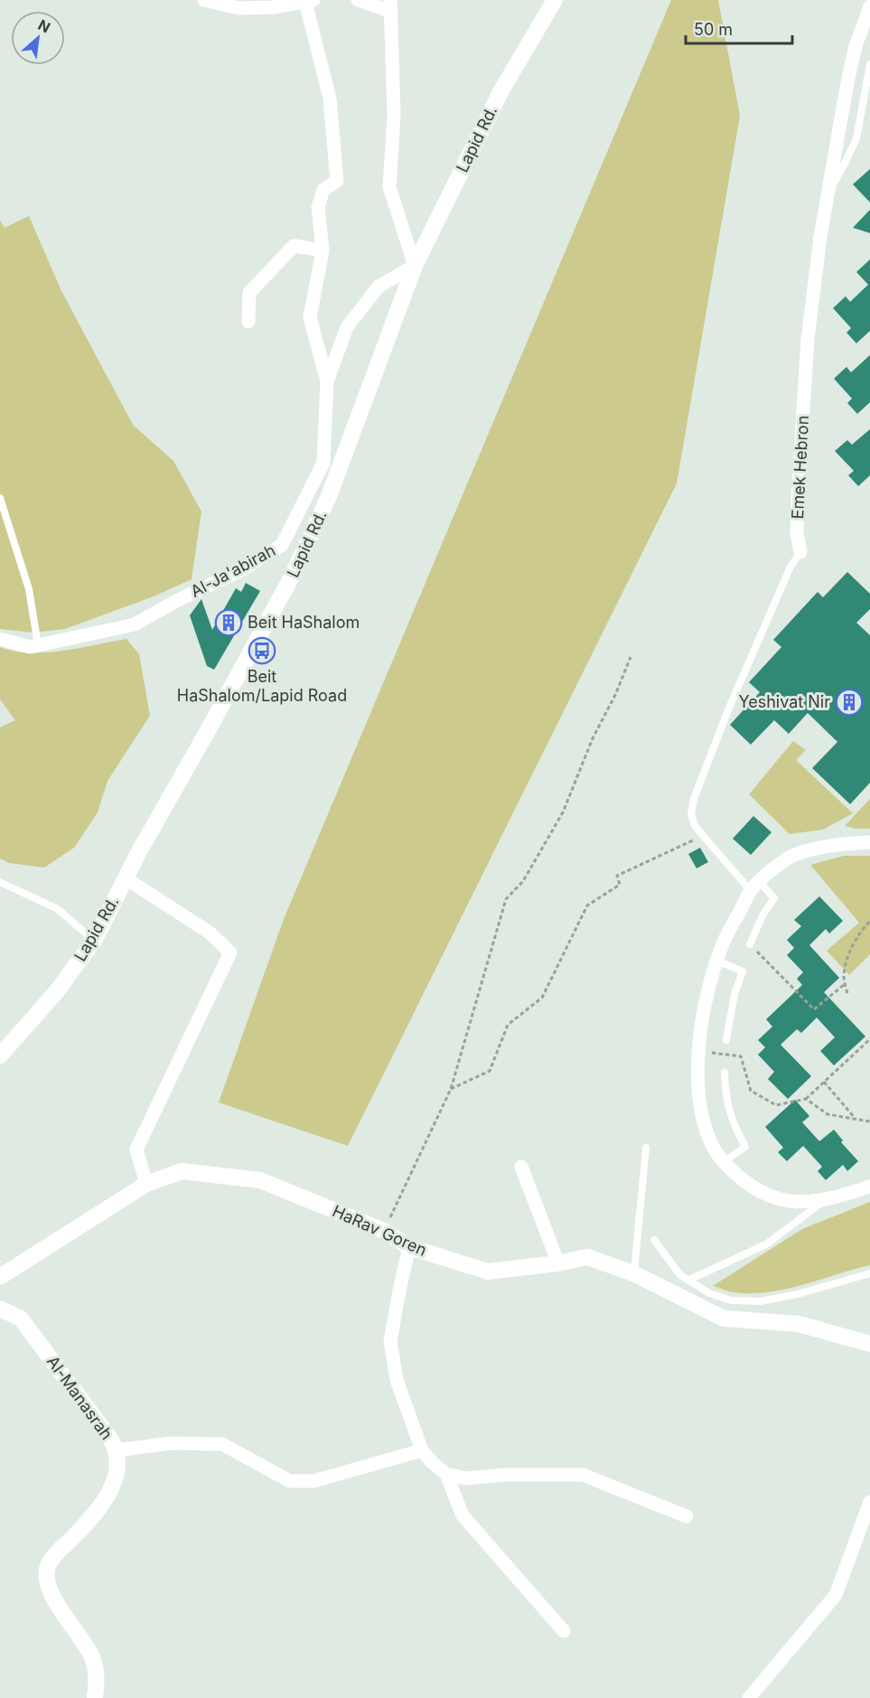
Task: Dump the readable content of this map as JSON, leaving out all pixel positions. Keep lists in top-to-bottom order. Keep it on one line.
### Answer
{"streets":{"street":["Lapid Rd.","Emek Hebron","Al-Ja'abirah","HaRav Goren","Al-Manasrah"]},"crossings":[["Lapid Rd.","Al-Ja'abirah"]],"places":{"building":["Beit HaShalom","Yeshivat Nir"],"bus stop":["Beit HaShalom/Lapid Road"]},"scale_bar":"50 m","north":"top right"}
